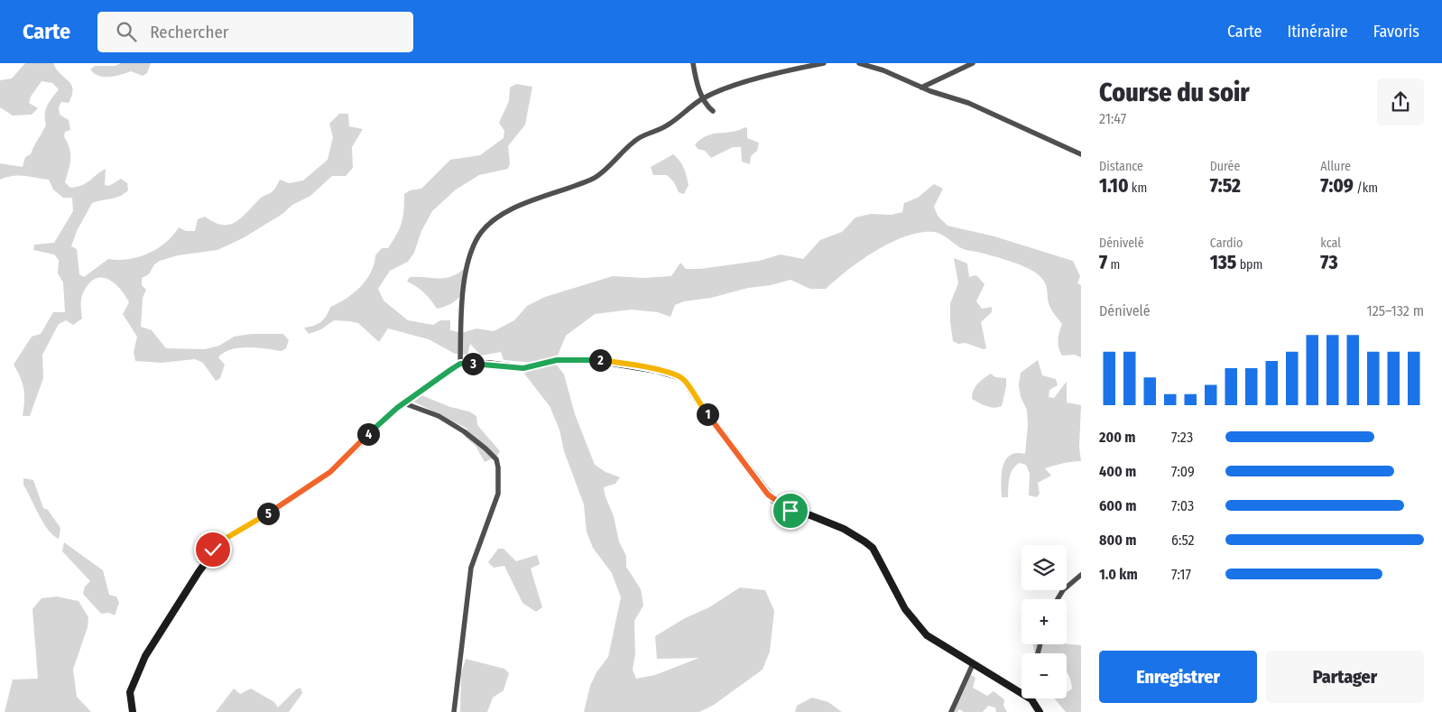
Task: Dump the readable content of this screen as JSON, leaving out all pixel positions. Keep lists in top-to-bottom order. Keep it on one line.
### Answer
{"page":{"header":"Carte","search":"Rechercher","nav":["Carte","Itinéraire","Favoris"],"heading":["Course du soir","21:47"],"stats":[["Distance","1.10 km"],["Durée","7:52"],["Allure","7:09 /km"],["Dénivelé","7 m"],["Cardio","135 bpm"],["kcal","73"]],"chart":["Dénivelé","125–132 m"],"pins":["2","3","1","4","5"],"list":[{"name":"200 m","note":"7:23"},{"name":"400 m","note":"7:09"},{"name":"600 m","note":"7:03"},{"name":"800 m","note":"6:52"},{"name":"1.0 km","note":"7:17"}],"map_buttons":["+","−"],"buttons":["Enregistrer","Partager"]}}
